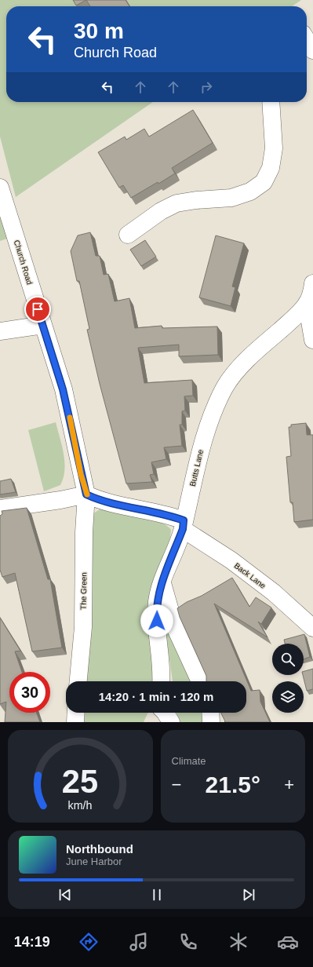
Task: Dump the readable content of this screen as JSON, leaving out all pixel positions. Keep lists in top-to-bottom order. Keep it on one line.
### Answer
{"streets":{"street":["Church Road","Butts Lane","Back Lane","The Green"]},"crossings":[["Church Road","The Green"],["Butts Lane","Back Lane"]],"page":{"turn":["30 m","Church Road"],"limit":"30","trip":"14:20 · 1 min · 120 m","tile":"Climate","heat":["−","21.5°","+"],"song":["Northbound","June Harbor"],"tabs":"14:19","gauge":["25","km/h"]}}
